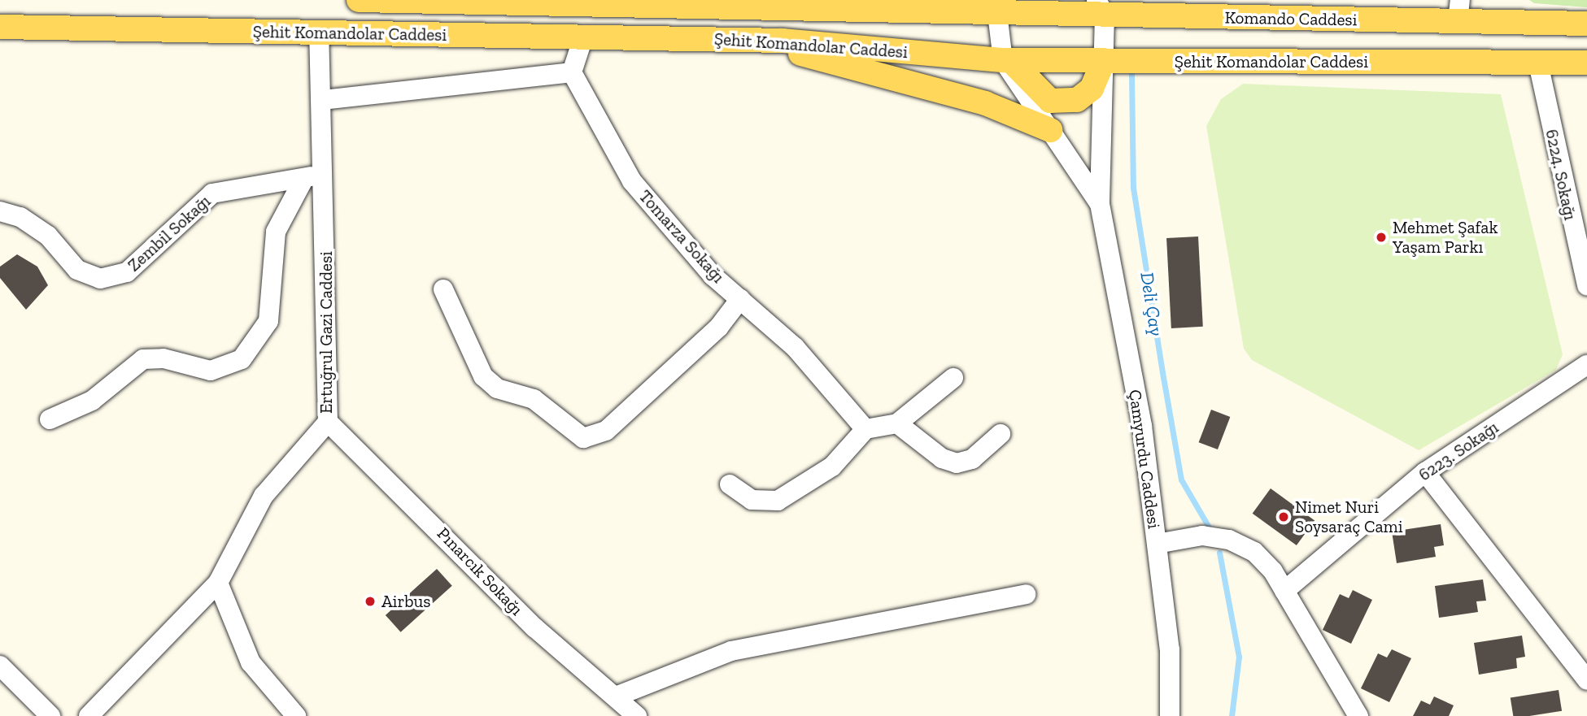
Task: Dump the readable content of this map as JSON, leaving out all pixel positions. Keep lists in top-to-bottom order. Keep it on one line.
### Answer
{"streets":{"main road":["Komando Caddesi","Şehit Komandolar Caddesi"],"street":["6224. Sokağı","Zembil Sokağı","Tomarza Sokağı","Ertuğrul Gazi Caddesi","6223. Sokağı","Çamyurdu Caddesi","Pınarcık Sokağı"]},"crossings":[["Komando Caddesi","Şehit Komandolar Caddesi"],["Komando Caddesi","Çamyurdu Caddesi"],["Şehit Komandolar Caddesi","6224. Sokağı"],["Şehit Komandolar Caddesi","Ertuğrul Gazi Caddesi"],["Şehit Komandolar Caddesi","Çamyurdu Caddesi"],["Zembil Sokağı","Ertuğrul Gazi Caddesi"],["Ertuğrul Gazi Caddesi","Pınarcık Sokağı"]],"water":["Deli Çay"],"places":["Mehmet Şafak Yaşam Parkı","Nimet Nuri Soysaraç Cami","Airbus"]}
